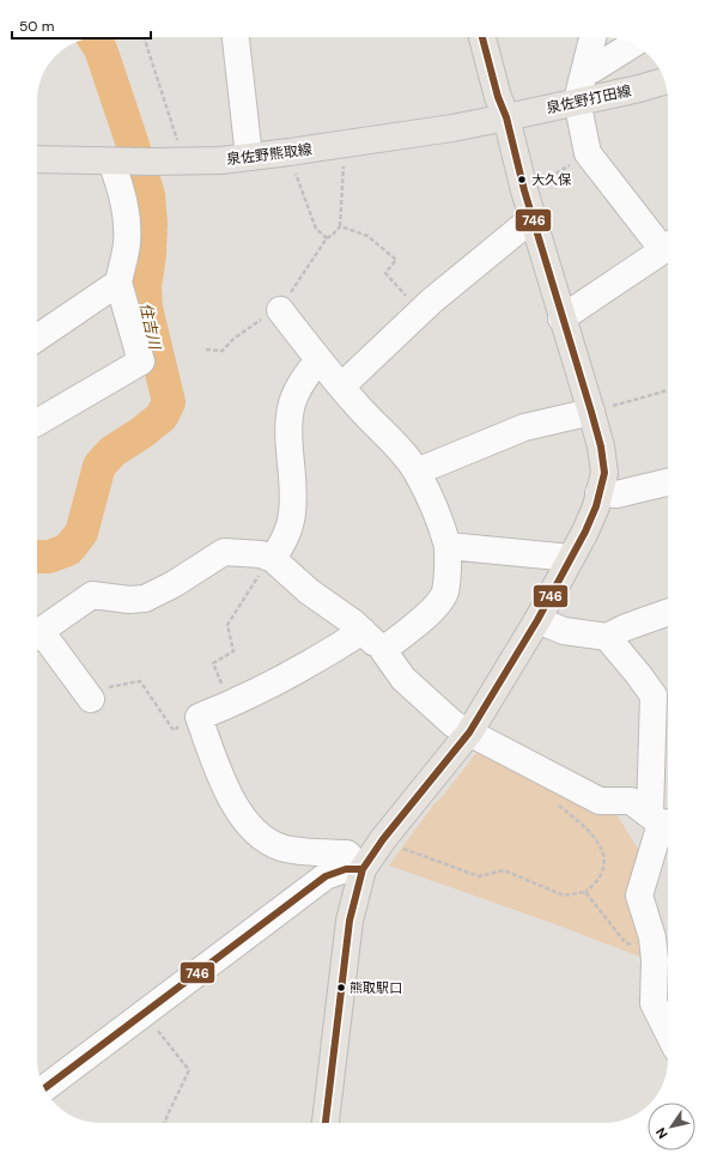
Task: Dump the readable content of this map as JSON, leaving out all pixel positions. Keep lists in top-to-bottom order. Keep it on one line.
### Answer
{"streets":{"main road":["泉佐野打田線","泉佐野熊取線"]},"crossings":[["泉佐野打田線","泉佐野熊取線"]],"water":["住吉川"],"places":["大久保","熊取駅口"],"lines":["transit line 746"],"scale_bar":"50 m","north":"bottom left"}
